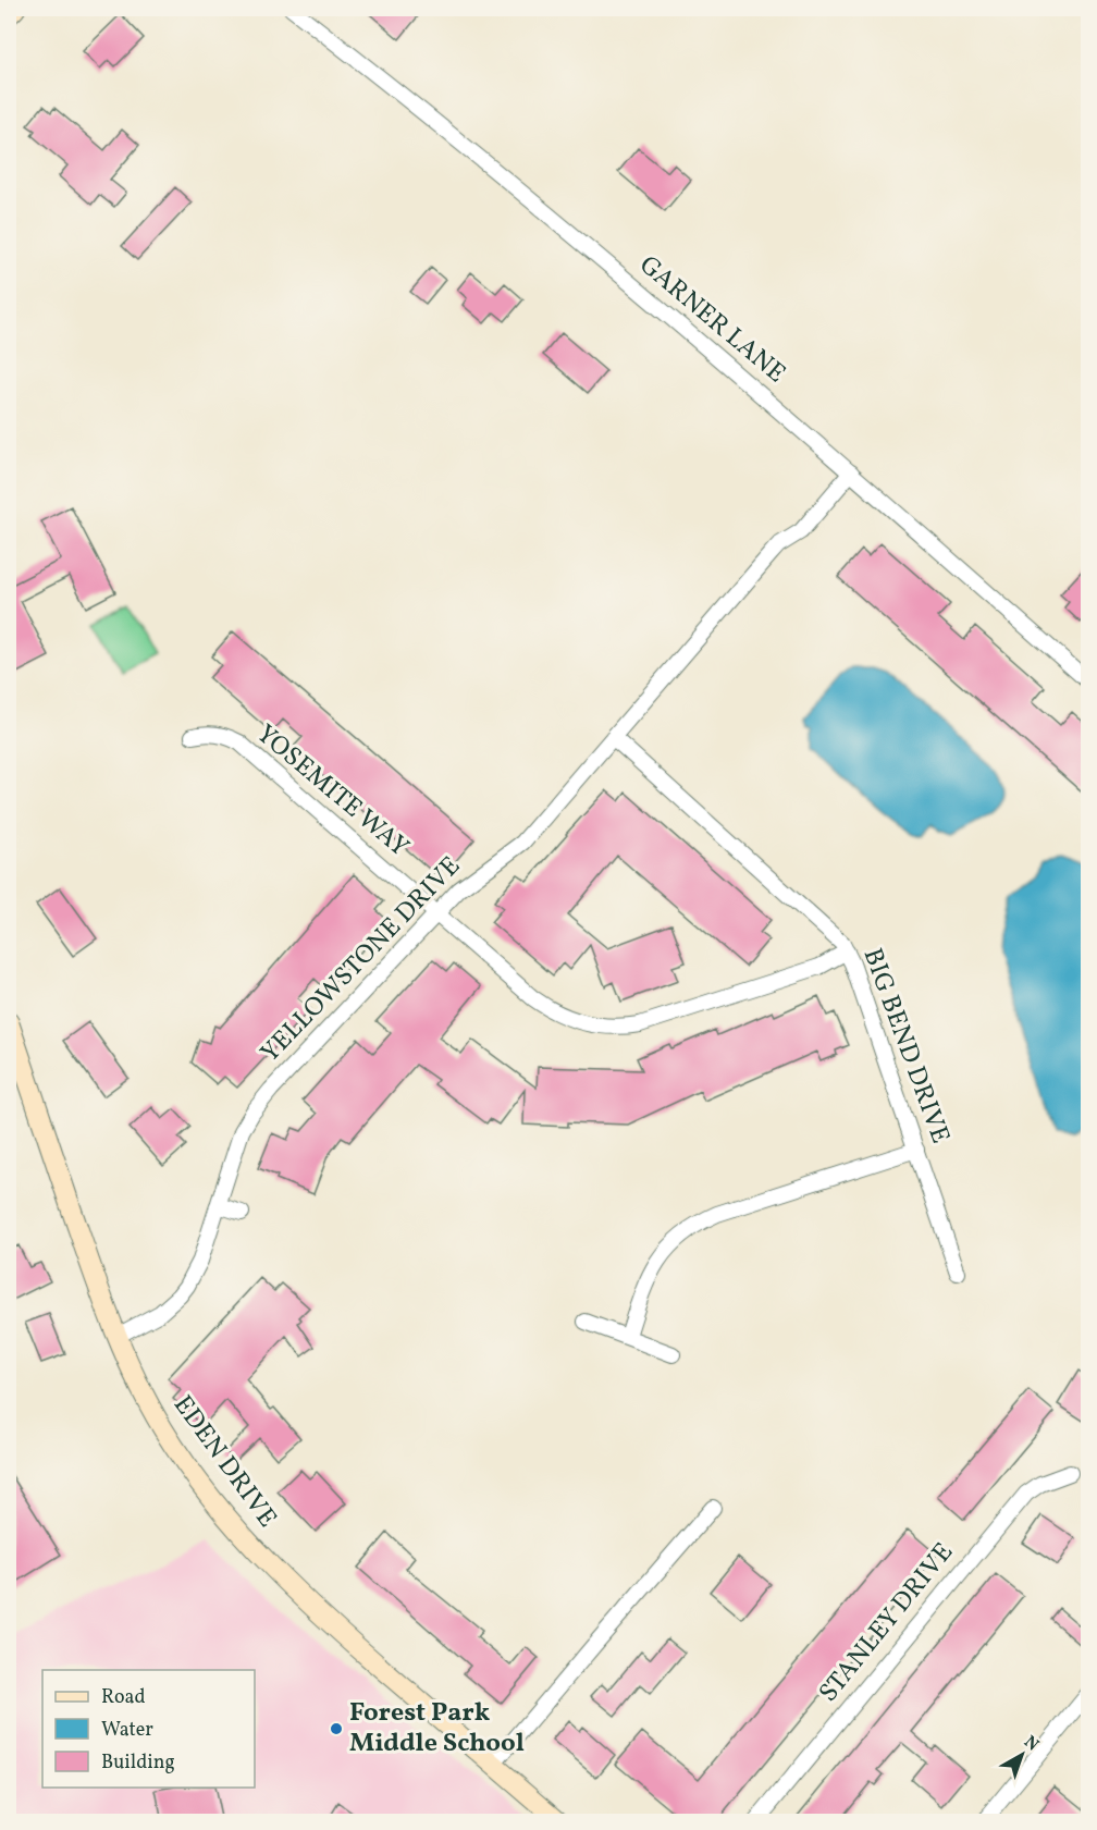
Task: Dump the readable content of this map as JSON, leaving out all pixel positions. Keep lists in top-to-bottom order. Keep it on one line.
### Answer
{"streets":{"street":["GARNER LANE","YOSEMITE WAY","YELLOWSTONE DRIVE","BIG BEND DRIVE","EDEN DRIVE","STANLEY DRIVE"]},"crossings":[["GARNER LANE","YELLOWSTONE DRIVE"],["YOSEMITE WAY","YELLOWSTONE DRIVE"],["YOSEMITE WAY","BIG BEND DRIVE"],["YELLOWSTONE DRIVE","BIG BEND DRIVE"],["YELLOWSTONE DRIVE","EDEN DRIVE"]],"places":["Forest Park Middle School"],"legend":["Road","Water","Building"],"north":"top right"}
